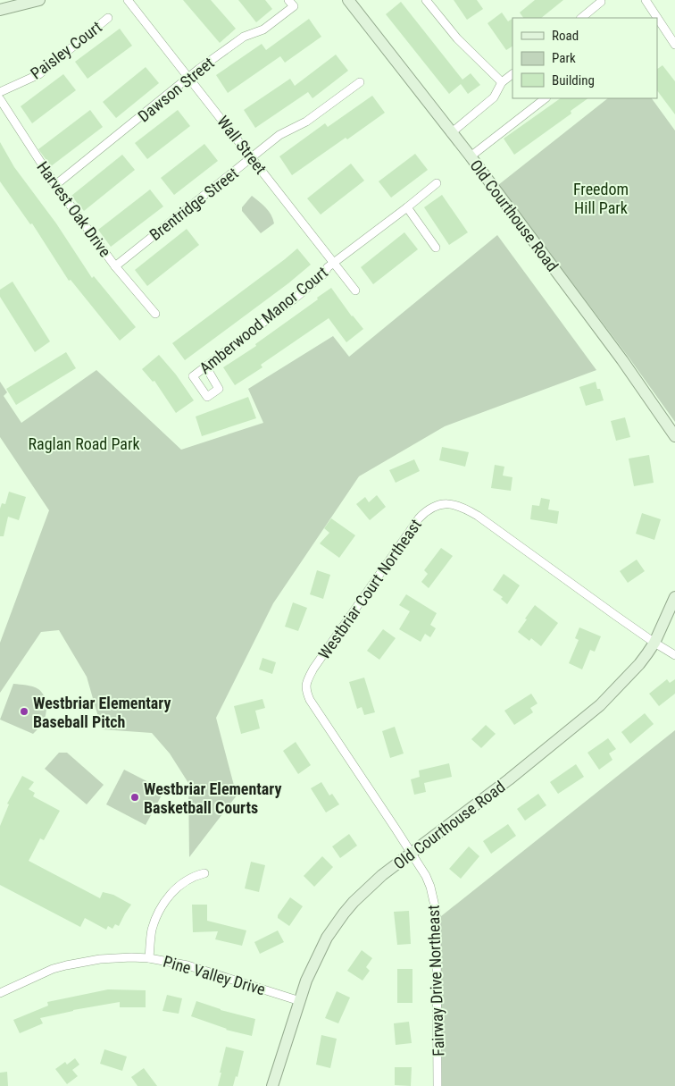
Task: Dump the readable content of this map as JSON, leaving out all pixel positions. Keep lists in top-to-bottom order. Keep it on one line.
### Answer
{"streets":{"street":["Paisley Court","Dawson Street","Wall Street","Brentridge Street","Harvest Oak Drive","Old Courthouse Road","Amberwood Manor Court","Westbriar Court Northeast","Pine Valley Drive","Fairway Drive Northeast"]},"crossings":[["Dawson Street","Wall Street"],["Dawson Street","Harvest Oak Drive"],["Wall Street","Brentridge Street"],["Wall Street","Amberwood Manor Court"],["Brentridge Street","Harvest Oak Drive"],["Old Courthouse Road","Westbriar Court Northeast"],["Old Courthouse Road","Pine Valley Drive"],["Old Courthouse Road","Fairway Drive Northeast"],["Westbriar Court Northeast","Fairway Drive Northeast"]],"parks":["Freedom Hill Park","Raglan Road Park"],"places":["Westbriar Elementary Baseball Pitch","Westbriar Elementary Basketball Courts"],"legend":["Road","Park","Building"]}
